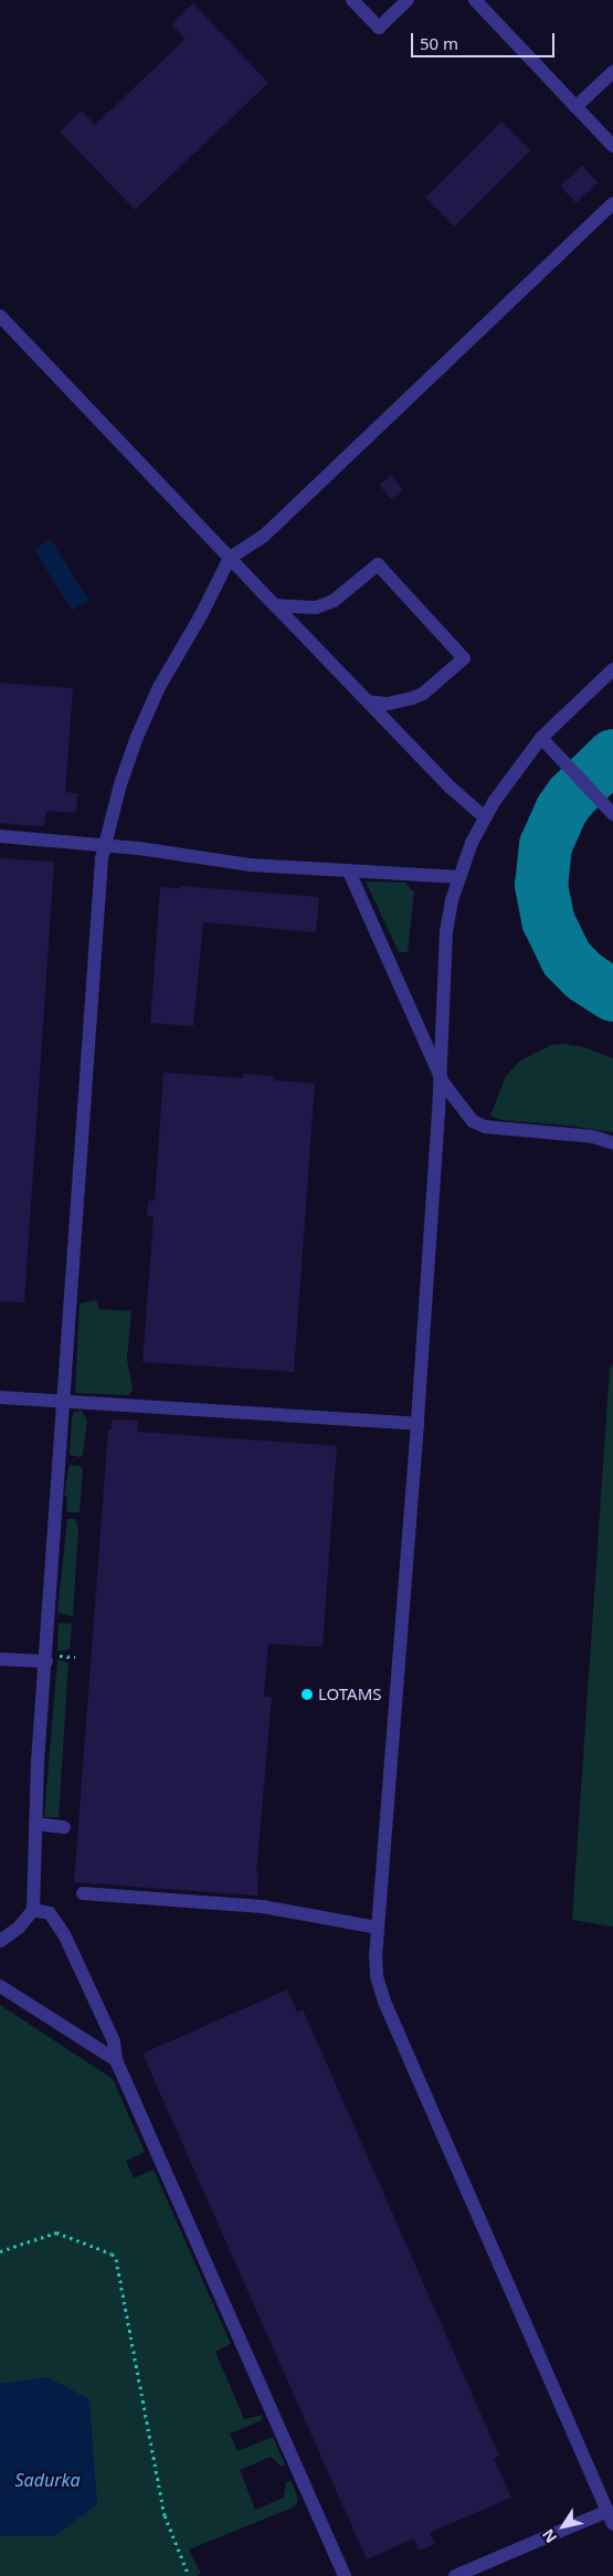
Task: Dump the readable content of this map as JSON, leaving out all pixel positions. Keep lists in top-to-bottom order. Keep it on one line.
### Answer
{"water":["Sadurka"],"places":["LOTAMS"],"scale_bar":"50 m","north":"bottom left"}
